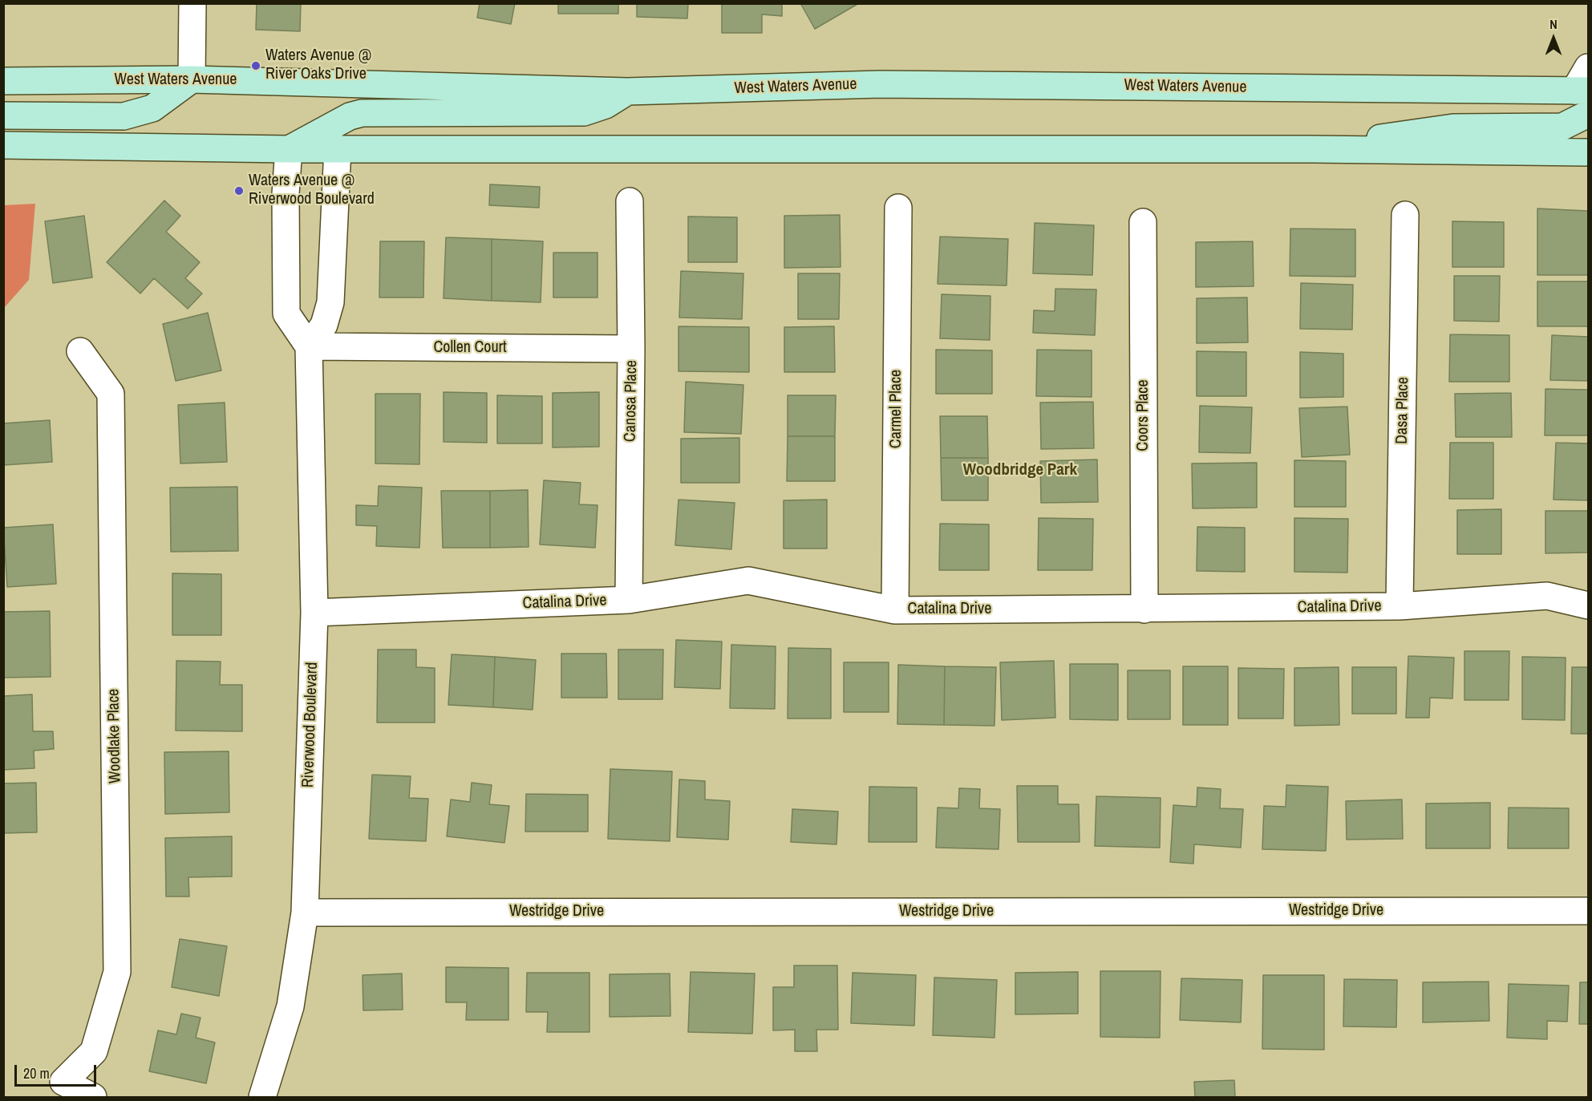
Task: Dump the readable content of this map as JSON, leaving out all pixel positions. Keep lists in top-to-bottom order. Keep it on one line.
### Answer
{"streets":{"main road":["West Waters Avenue"],"street":["Collen Court","Canosa Place","Carmel Place","Dasa Place","Coors Place","Catalina Drive","Riverwood Boulevard","Woodlake Place","Westridge Drive"]},"crossings":[["Collen Court","Canosa Place"],["Collen Court","Riverwood Boulevard"],["Canosa Place","Catalina Drive"],["Carmel Place","Catalina Drive"],["Dasa Place","Catalina Drive"],["Coors Place","Catalina Drive"],["Catalina Drive","Riverwood Boulevard"],["Riverwood Boulevard","Westridge Drive"]],"districts":["Woodbridge Park"],"places":["Waters Avenue @ River Oaks Drive","Waters Avenue @ Riverwood Boulevard"],"scale_bar":"20 m","north":"top"}
